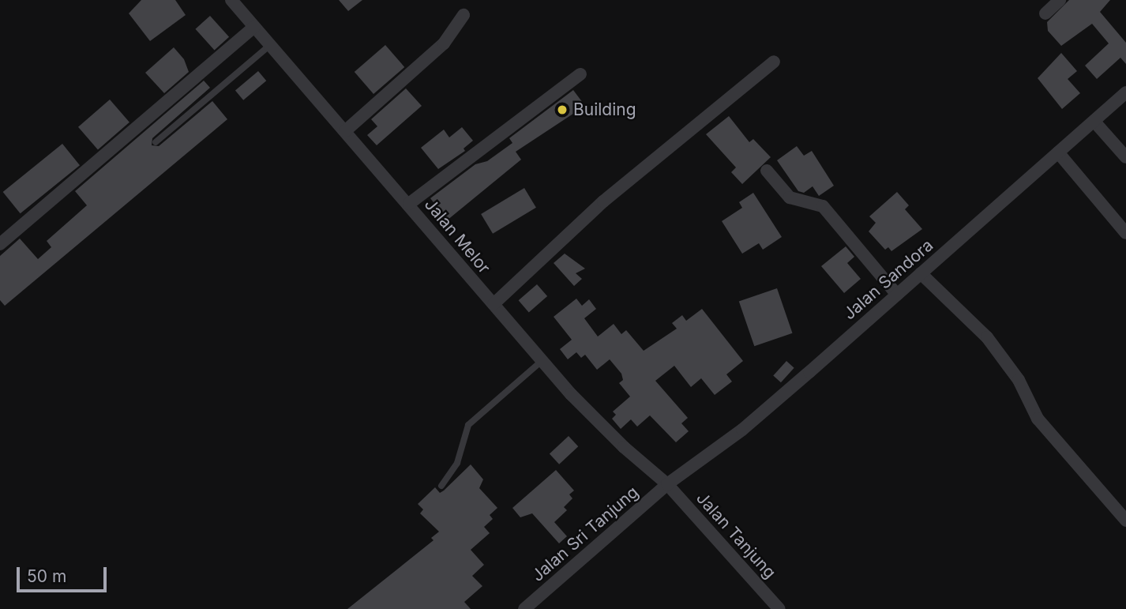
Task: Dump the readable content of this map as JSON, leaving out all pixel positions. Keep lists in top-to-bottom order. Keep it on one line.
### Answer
{"streets":{"street":["Jalan Melor","Jalan Sandora","Jalan Sri Tanjung","Jalan Tanjung"]},"crossings":[["Jalan Melor","Jalan Sandora"],["Jalan Melor","Jalan Sri Tanjung"],["Jalan Melor","Jalan Tanjung"],["Jalan Sandora","Jalan Sri Tanjung"],["Jalan Sandora","Jalan Tanjung"],["Jalan Sri Tanjung","Jalan Tanjung"]],"places":["Building"],"scale_bar":"50 m"}
